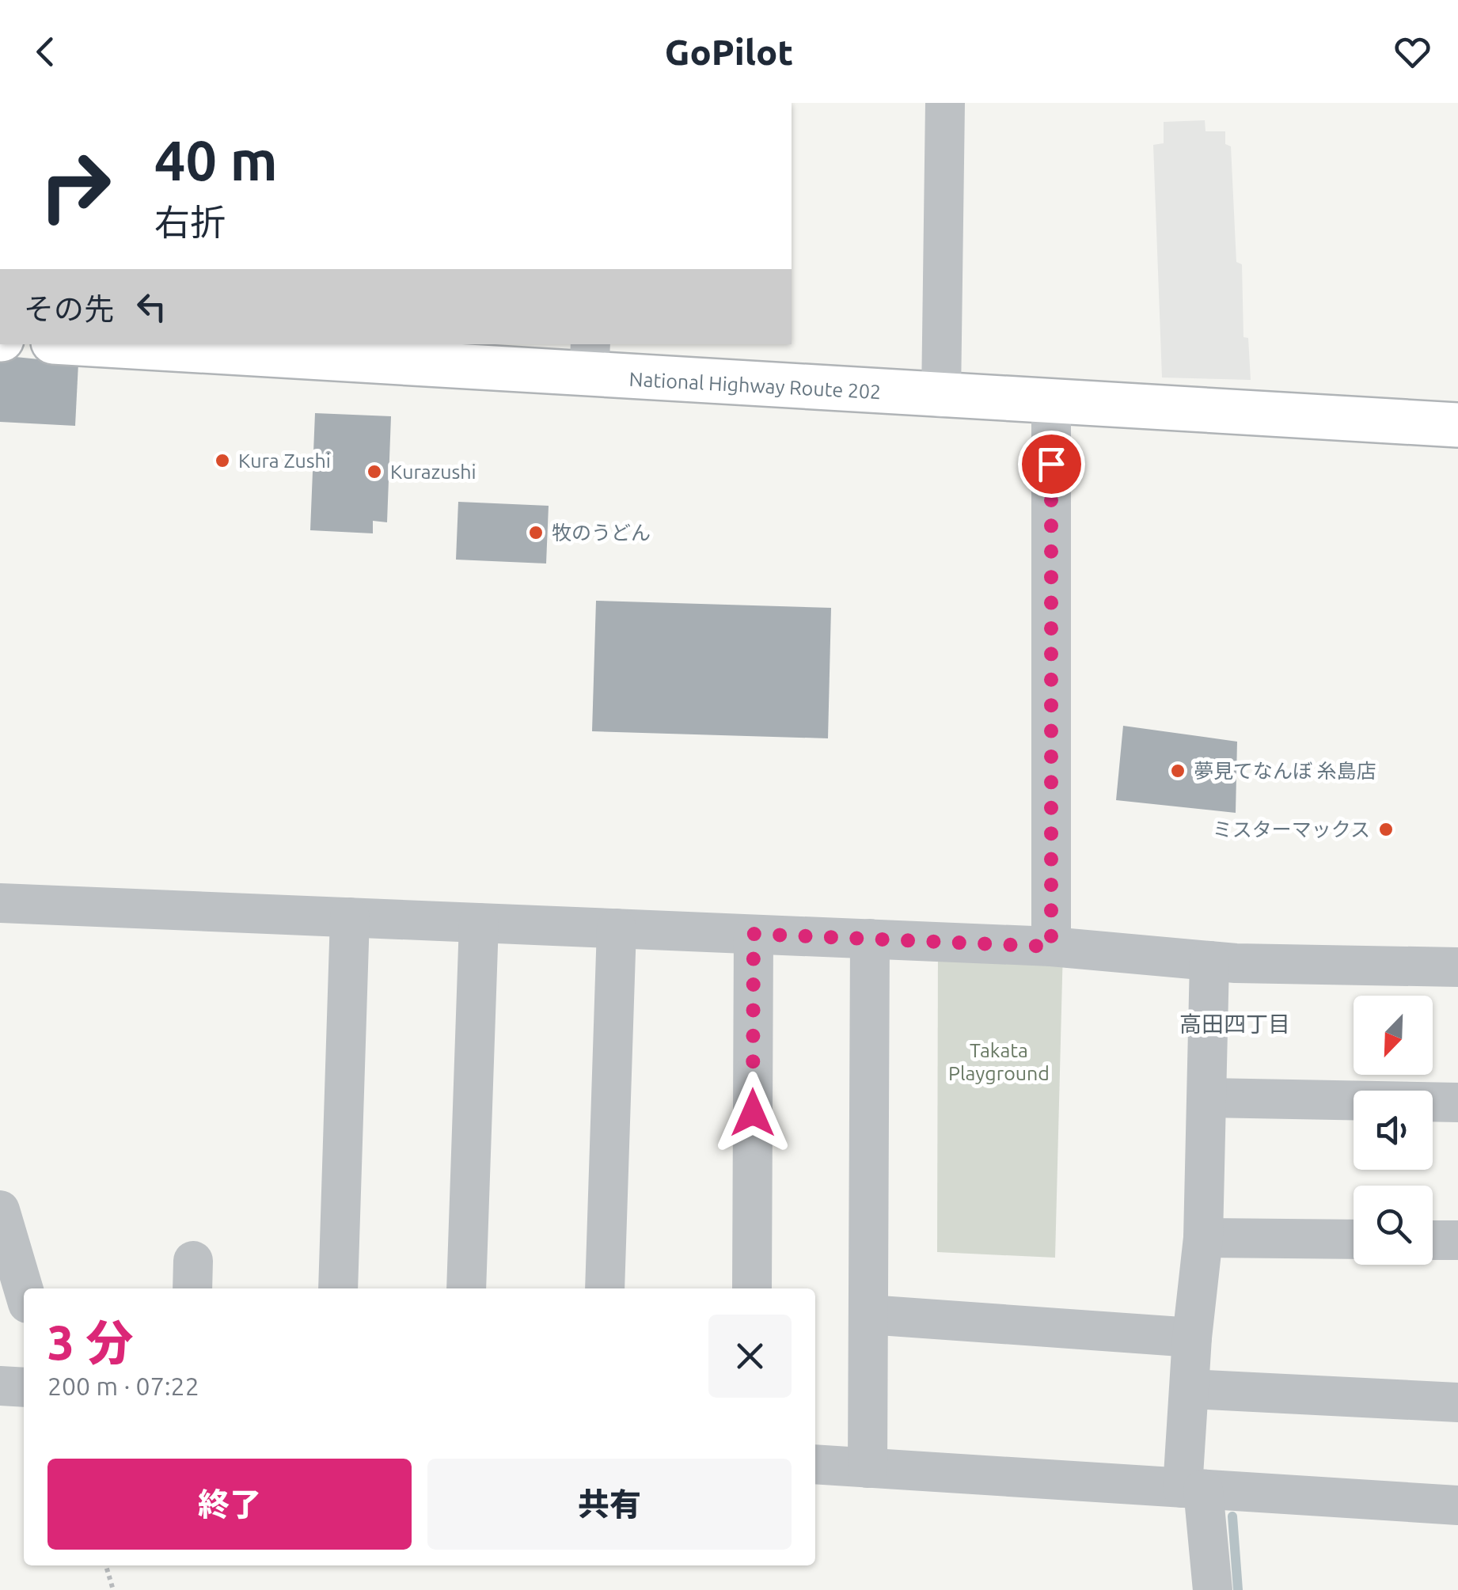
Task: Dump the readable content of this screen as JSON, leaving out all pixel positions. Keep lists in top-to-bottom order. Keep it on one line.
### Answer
{"streets":{"highway":["National Highway Route 202"]},"districts":["高田四丁目"],"parks":["Takata Playground"],"places":["Kura Zushi","Kurazushi","牧のうどん","夢見てなんぼ 糸島店","ミスターマックス"],"north":"bottom left","page":{"header":"GoPilot","turn":["40 m","右折"],"then":"その先","heading":["3 分","200 m · 07:22"],"buttons":["終了","共有"]}}
